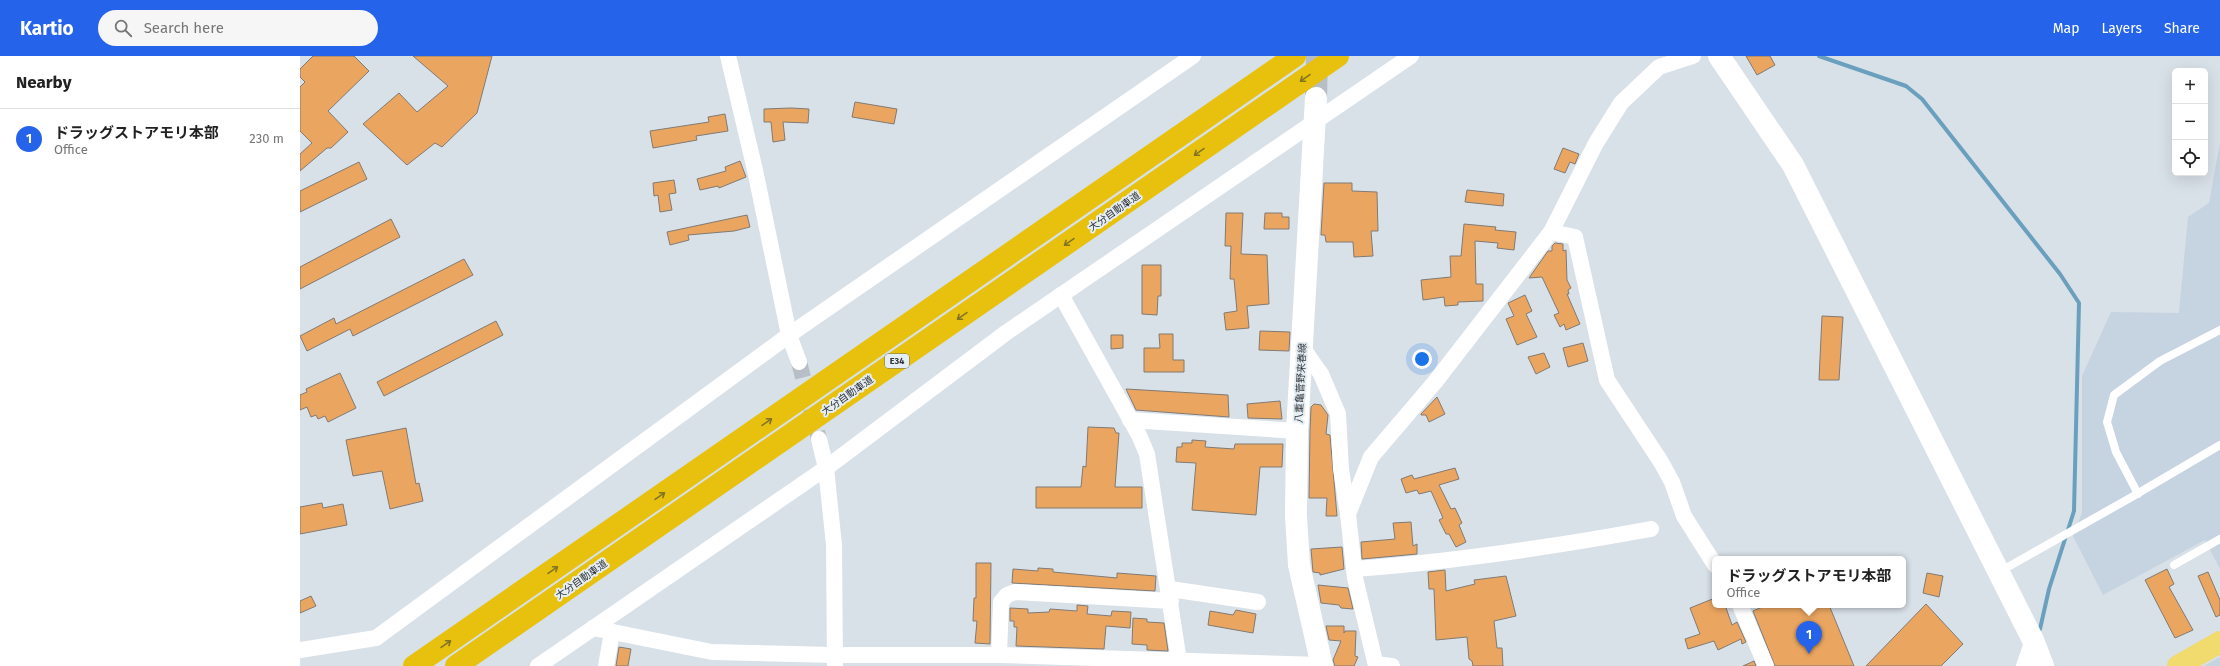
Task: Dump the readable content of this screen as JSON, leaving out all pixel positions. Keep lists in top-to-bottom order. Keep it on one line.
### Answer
{"streets":{"highway":["大分自動車道","E34"],"street":["八重亀菅野来春線"]},"page":{"header":"Kartio","search":"Search here","nav":["Map","Layers","Share"],"heading":"Nearby","map_buttons":["+","−"],"list":[{"mark":"1","name":"ドラッグストアモリ本部","note":"Office","value":"230 m"}],"popup":["ドラッグストアモリ本部","Office"],"pins":"1"}}
